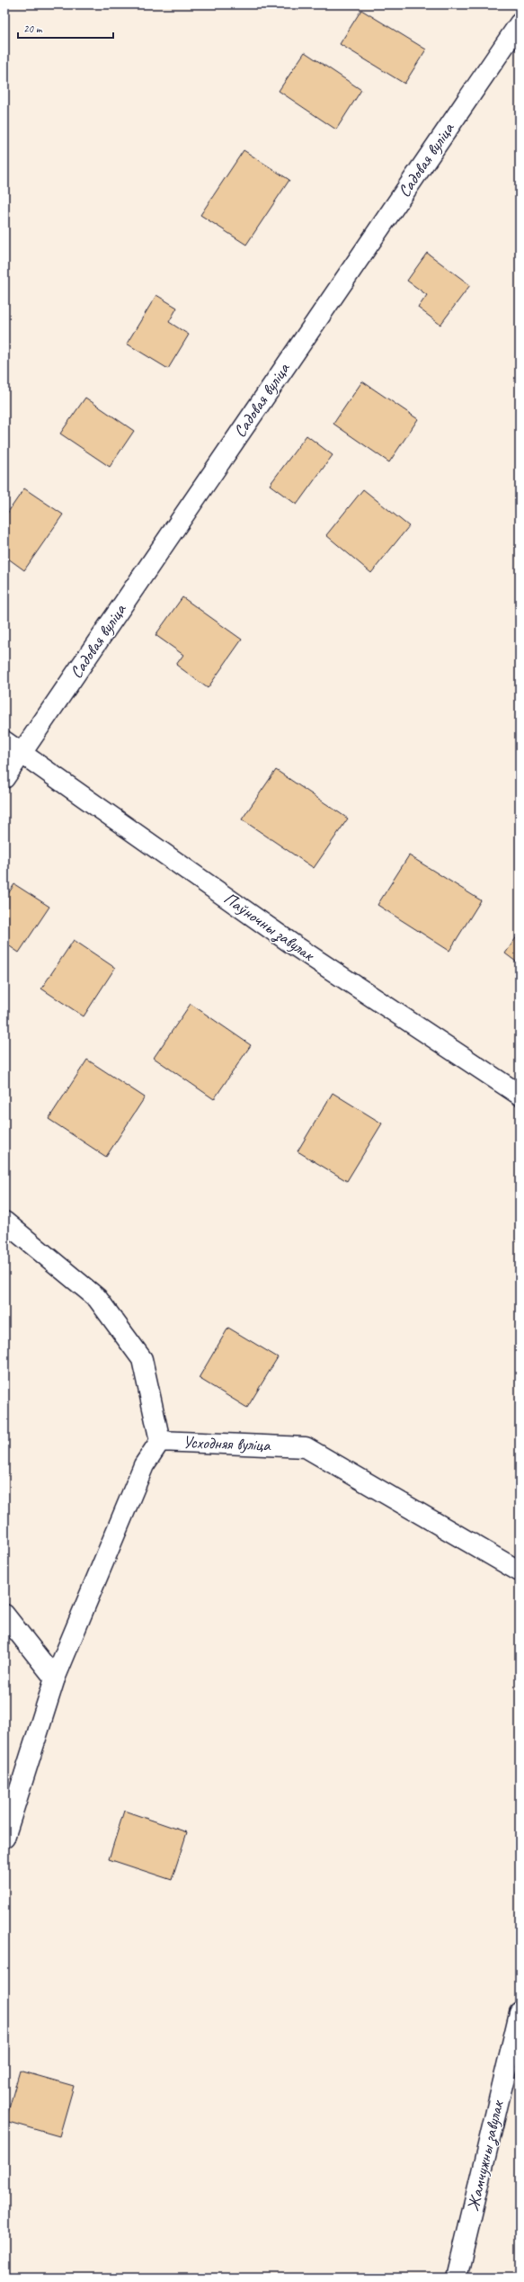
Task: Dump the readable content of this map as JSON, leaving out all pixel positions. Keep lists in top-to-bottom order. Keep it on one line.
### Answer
{"streets":{"street":["Садовая вуліца","Паўночны завулак","Усходняя вуліца","Жамчужны завулак"]},"crossings":[["Садовая вуліца","Паўночны завулак"]],"scale_bar":"20 m"}
